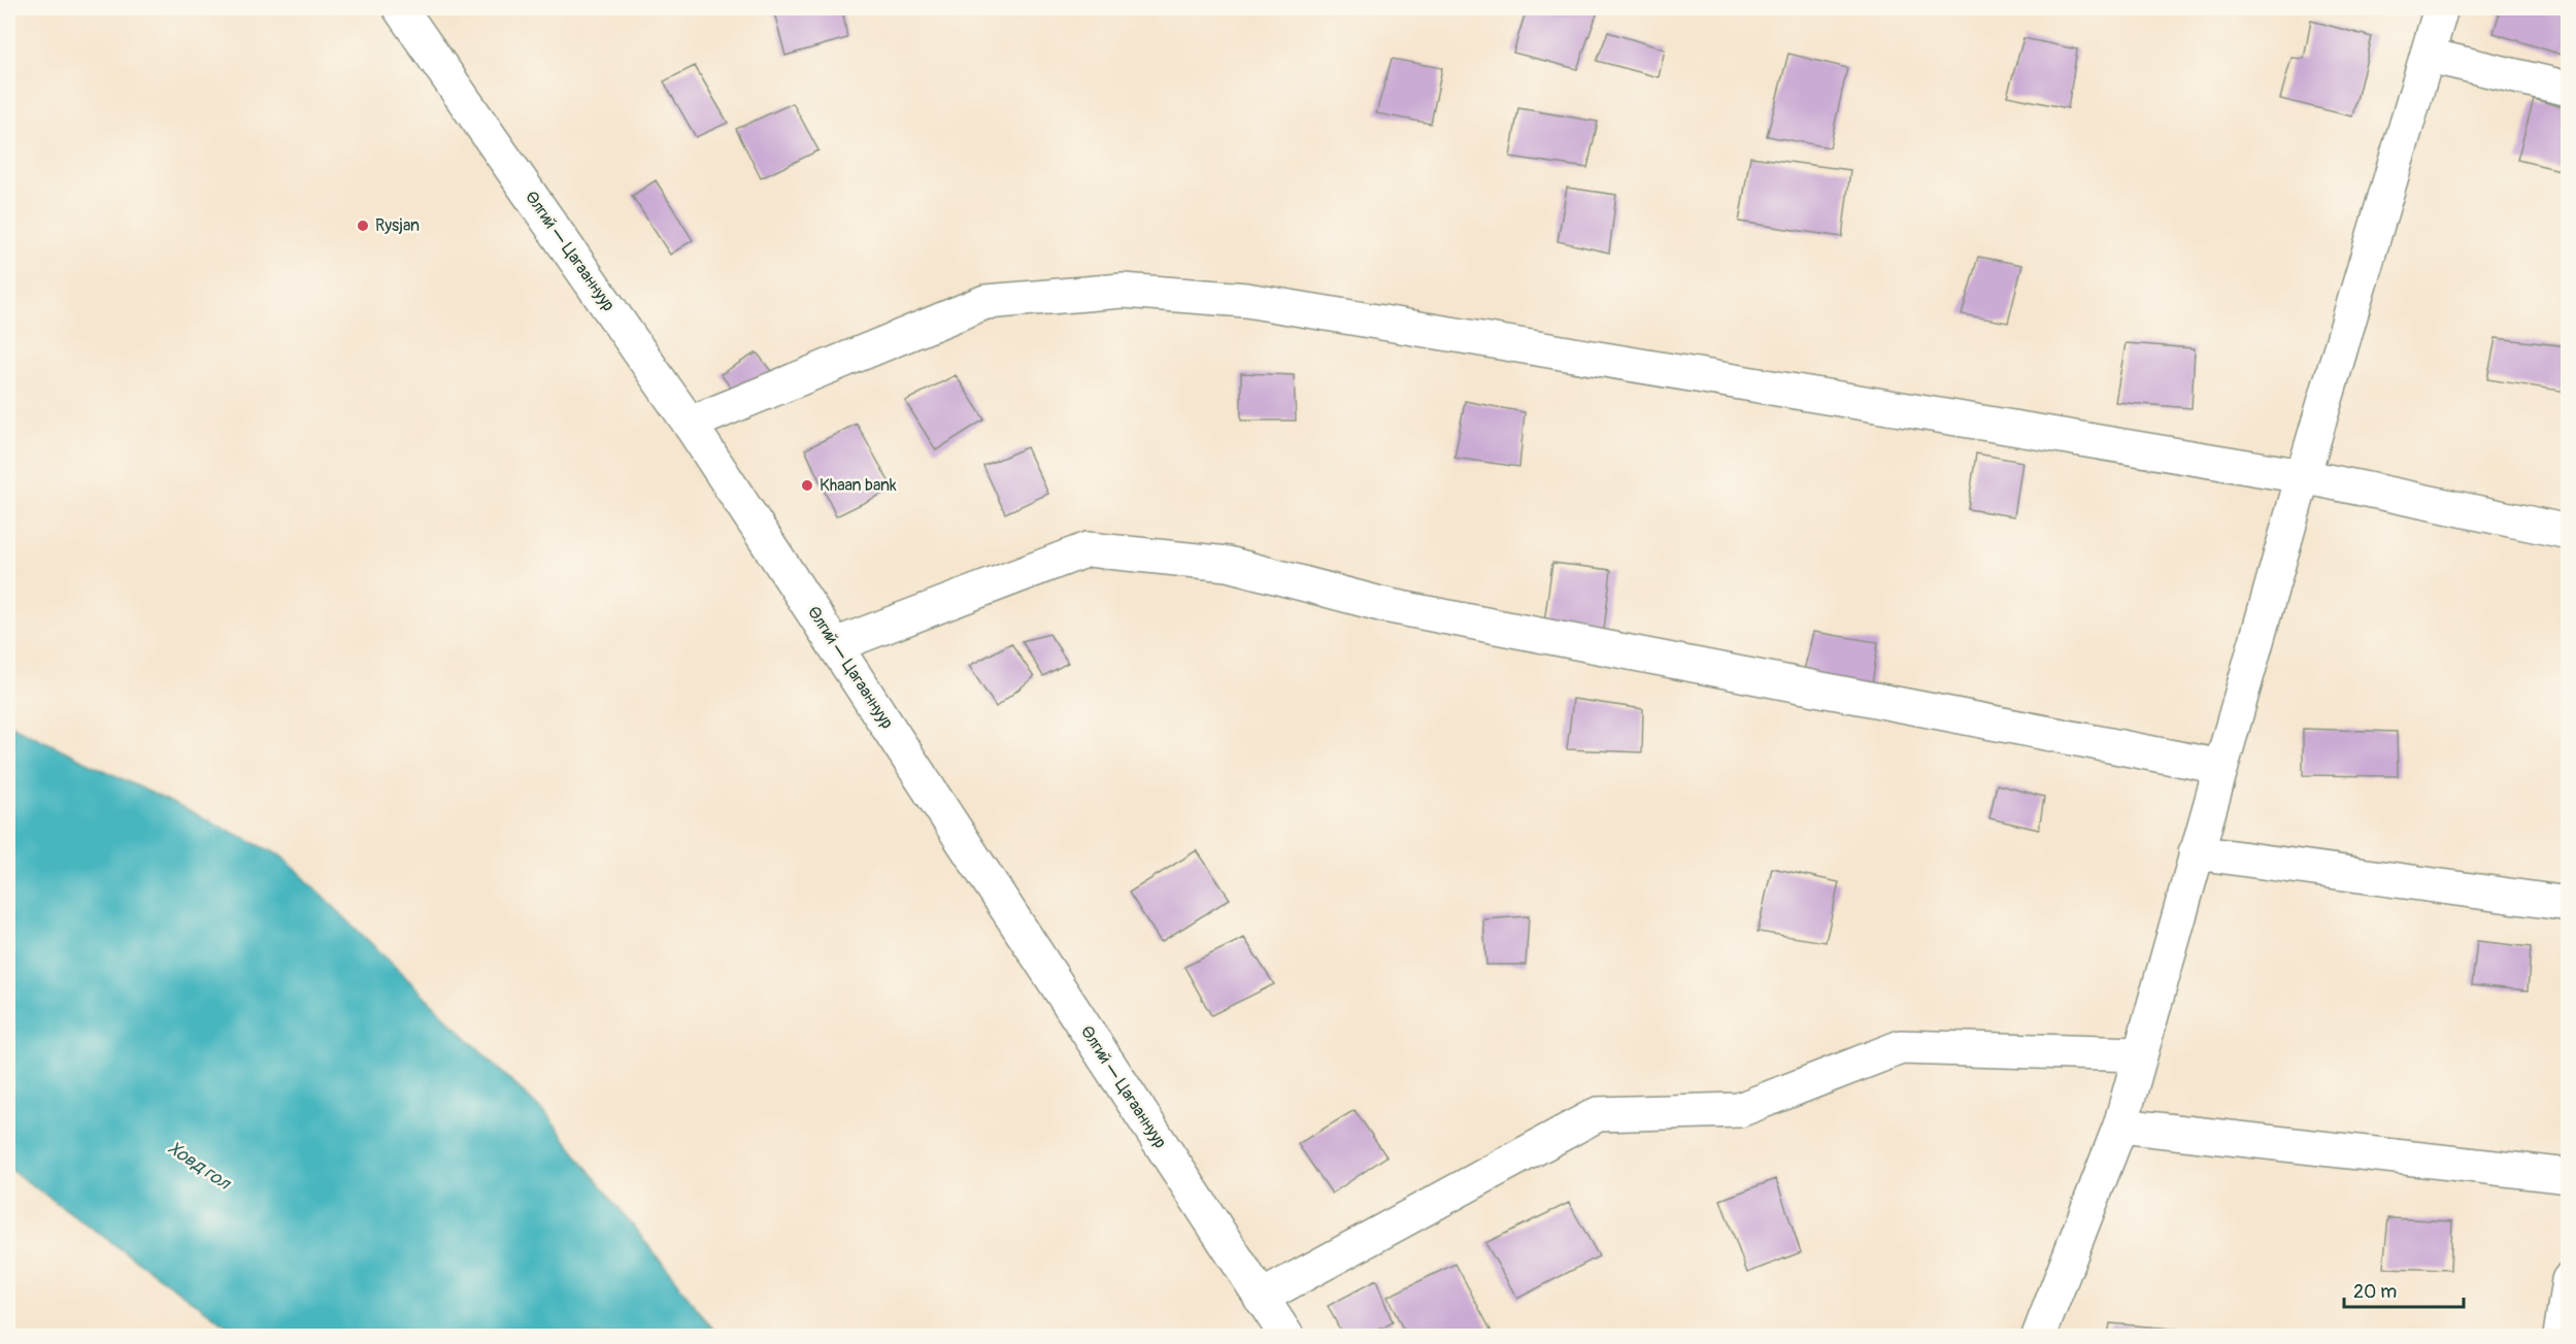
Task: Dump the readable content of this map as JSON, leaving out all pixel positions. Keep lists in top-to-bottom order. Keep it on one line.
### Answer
{"streets":{"main road":["Өлгий — Цагааннуур"]},"water":["Ховд гол"],"places":["Rysjan","Khaan bank"],"scale_bar":"20 m"}
